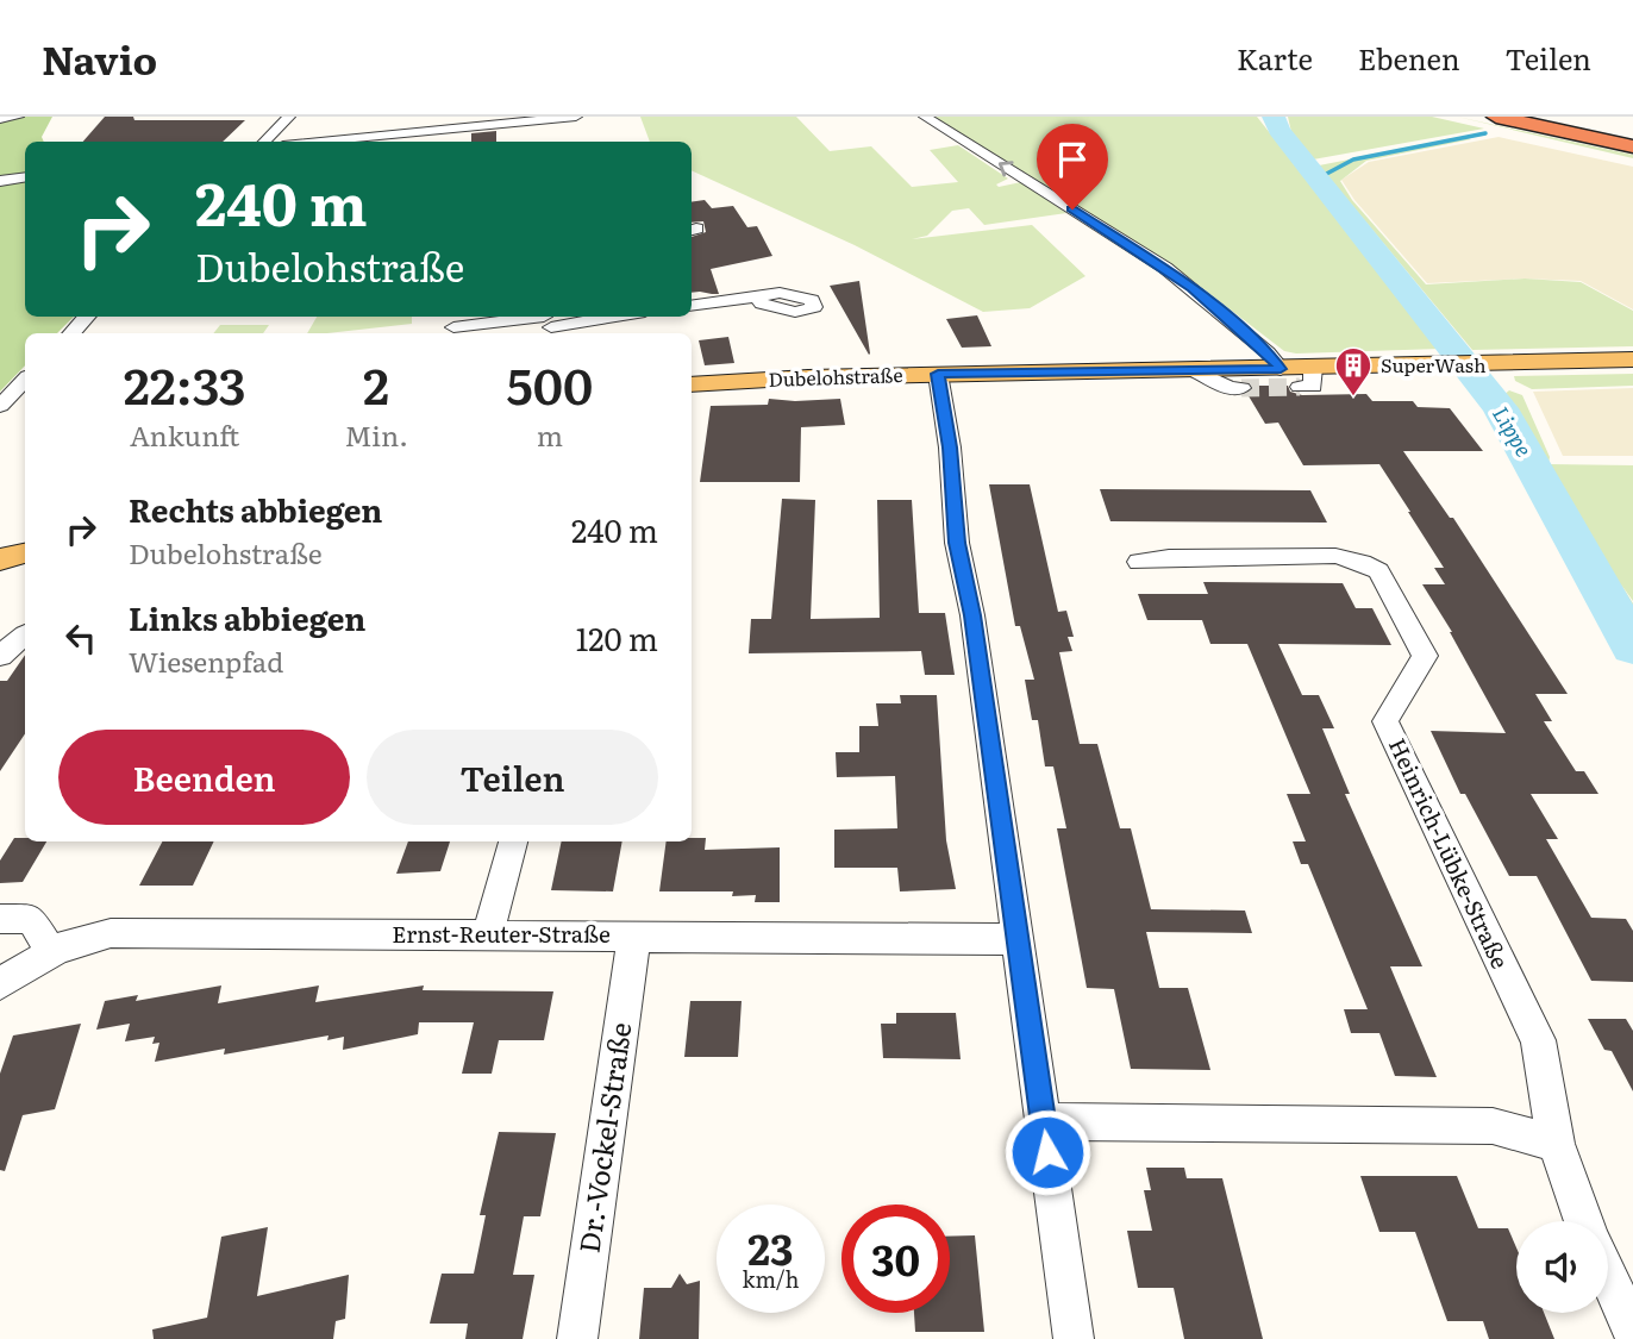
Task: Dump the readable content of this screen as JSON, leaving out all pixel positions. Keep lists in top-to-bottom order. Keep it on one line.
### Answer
{"streets":{"main road":["Dubelohstraße"],"street":["Heinrich-Lübke-Straße","Ernst-Reuter-Straße","Dr.-Vockel-Straße"]},"crossings":[["Ernst-Reuter-Straße","Dr.-Vockel-Straße"]],"water":["Lippe"],"places":{"building":["SuperWash"]},"page":{"header":"Navio","nav":["Karte","Ebenen","Teilen"],"turn":["240 m","Dubelohstraße"],"eta":["22:33","Ankunft","2","Min.","500","m"],"list":[{"name":"Rechts abbiegen","note":"Dubelohstraße","value":"240 m"},{"name":"Links abbiegen","note":"Wiesenpfad","value":"120 m"}],"buttons":["Beenden","Teilen"],"speed":"23 km/h","limit":"30"}}
